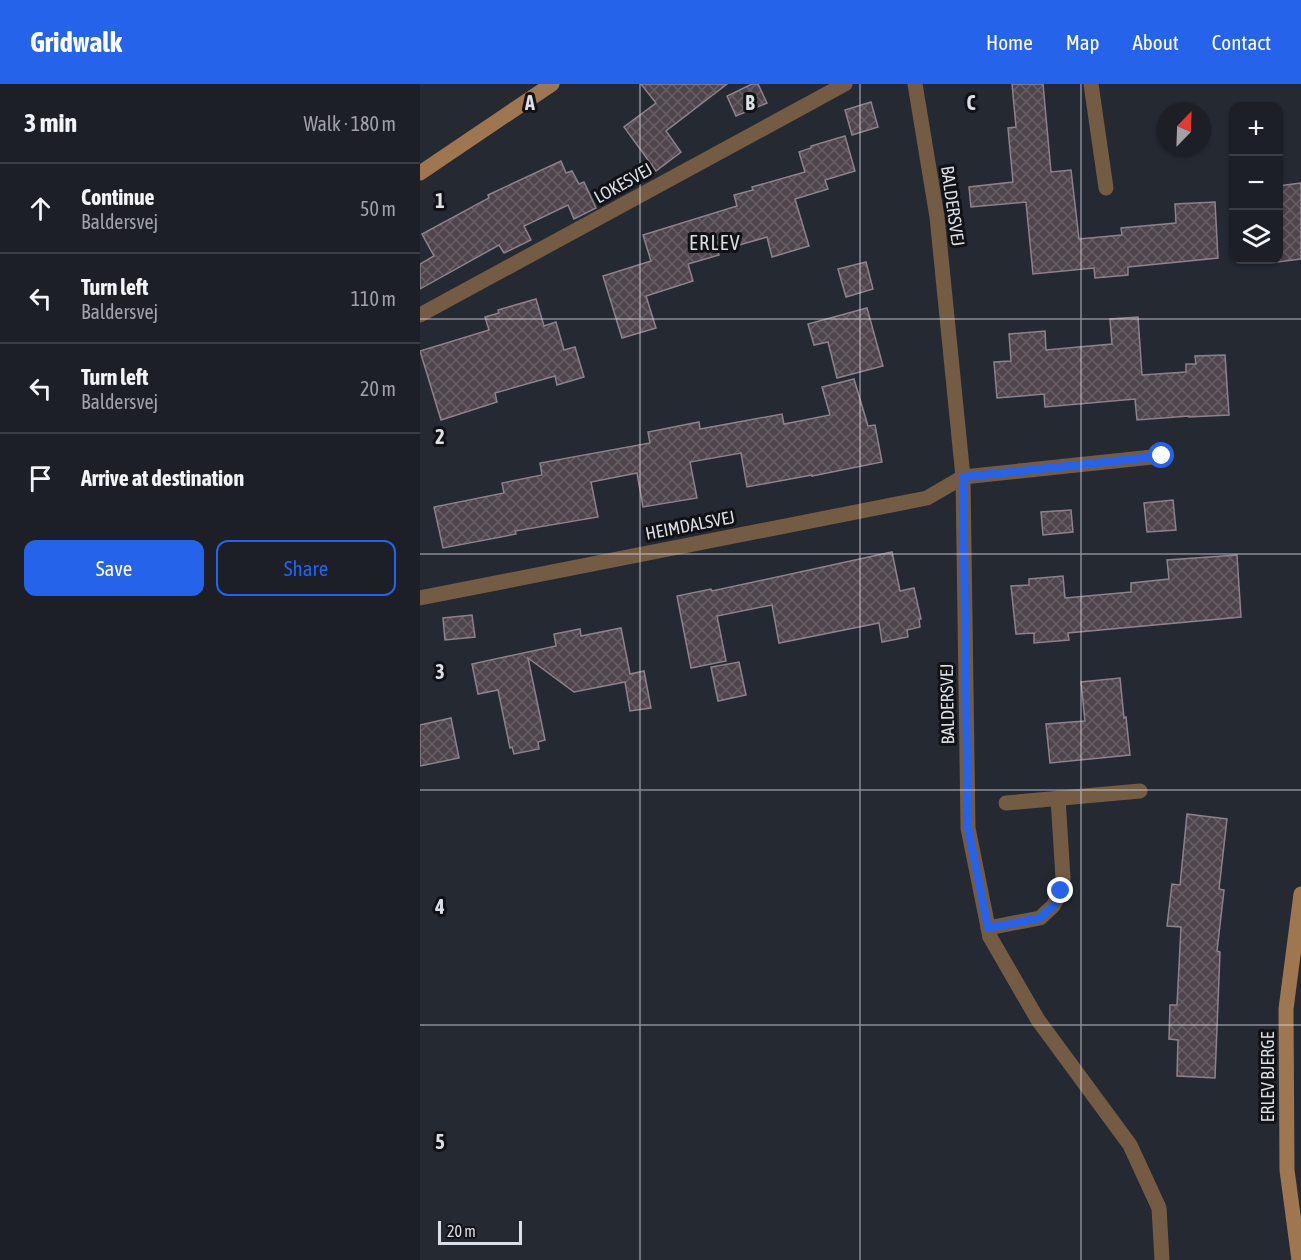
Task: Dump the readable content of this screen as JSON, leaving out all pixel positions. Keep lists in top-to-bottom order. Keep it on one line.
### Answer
{"streets":{"street":["LOKESVEJ","BALDERSVEJ","HEIMDALSVEJ","ERLEV BJERGE"]},"crossings":[["BALDERSVEJ","HEIMDALSVEJ"]],"districts":["ERLEV"],"scale_bar":"20 m","north":"top right","page":{"header":"Gridwalk","nav":["Home","Map","About","Contact"],"heading":["3 min","Walk · 180 m"],"map_buttons":["+","−"],"list":[["Continue","Baldersvej","50 m"],["Turn left","Baldersvej","110 m"],["Turn left","Baldersvej","20 m"],"Arrive at destination"],"buttons":["Save","Share"],"scale":"20 m"},"grid":{"columns":["A","B","C"],"rows":["1","2","3","4","5"]}}
